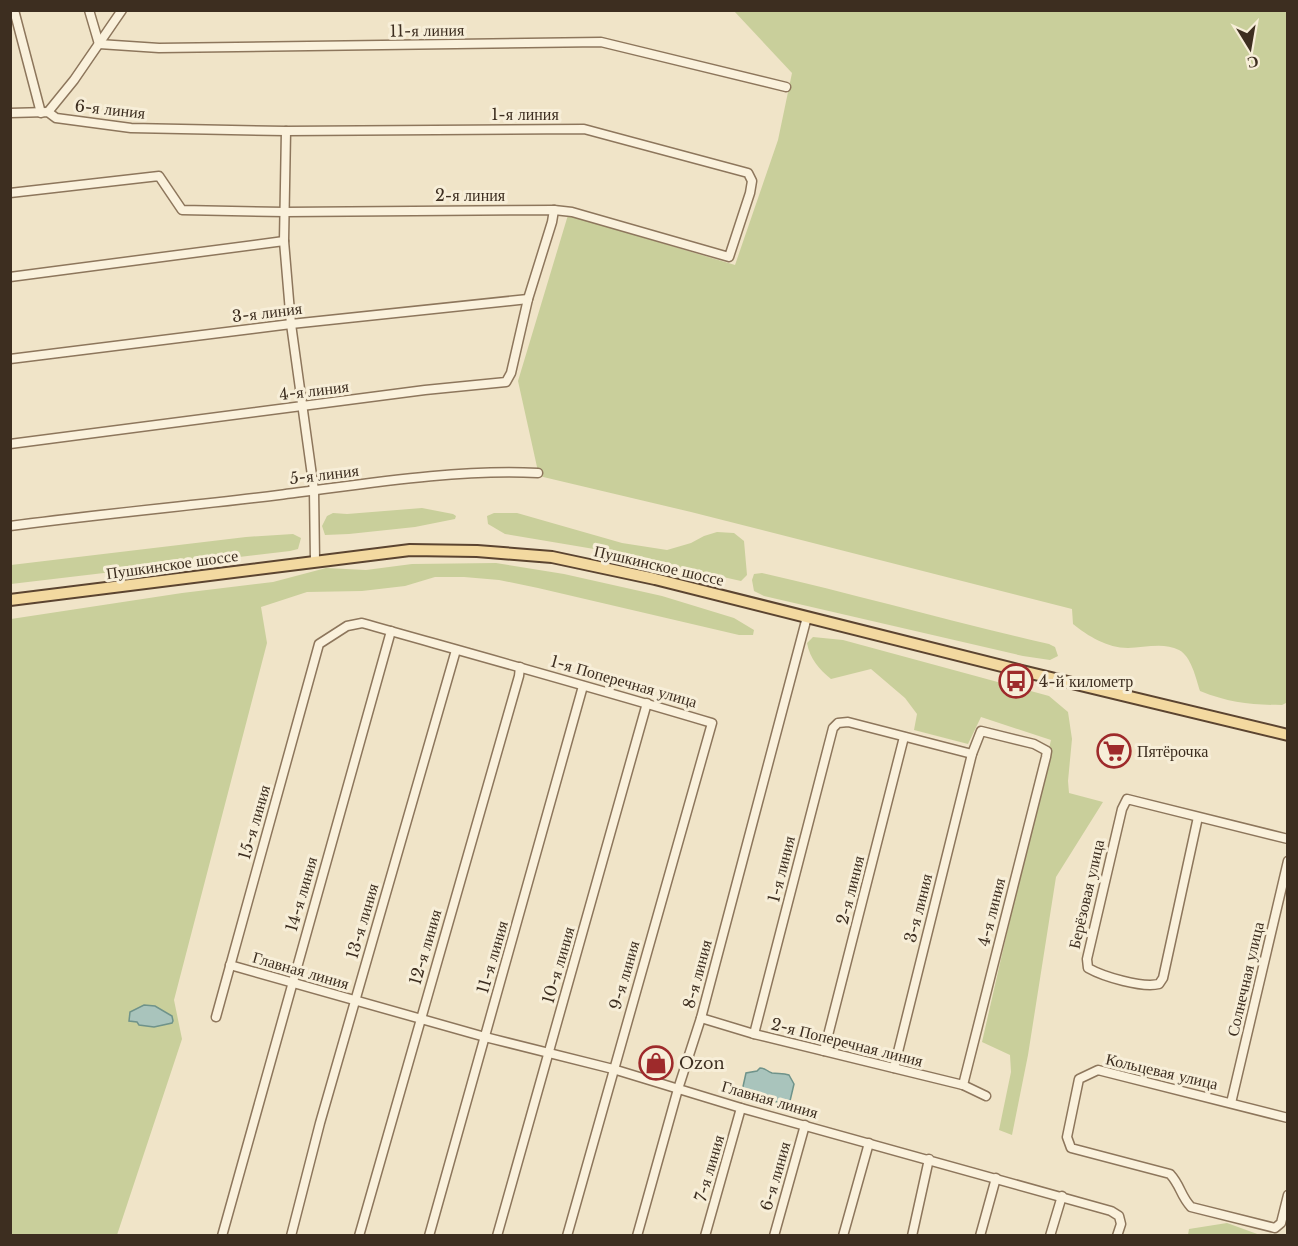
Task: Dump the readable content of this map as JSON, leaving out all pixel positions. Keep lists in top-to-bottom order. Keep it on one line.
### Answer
{"streets":{"main road":["Пушкинское шоссе"],"street":["11-я линия","6-я линия","1-я линия","2-я линия","3-я линия","4-я линия","5-я линия","1-я Поперечная улица","15-я линия","14-я линия","Берёзовая улица","13-я линия","12-я линия","10-я линия","Главная линия","8-я линия","9-я линия","Солнечная улица","2-я Поперечная линия","Кольцевая улица","7-я линия"]},"crossings":[["11-я линия","1-я Поперечная улица"],["11-я линия","Главная линия"],["6-я линия","1-я линия"],["6-я линия","Главная линия"],["1-я линия","2-я линия"],["1-я линия","2-я Поперечная линия"],["2-я линия","2-я Поперечная линия"],["3-я линия","4-я линия"],["3-я линия","2-я Поперечная линия"],["4-я линия","2-я Поперечная линия"],["Пушкинское шоссе","8-я линия"],["1-я Поперечная улица","15-я линия"],["1-я Поперечная улица","14-я линия"],["1-я Поперечная улица","13-я линия"],["1-я Поперечная улица","12-я линия"],["1-я Поперечная улица","10-я линия"],["1-я Поперечная улица","9-я линия"],["15-я линия","Главная линия"],["14-я линия","Главная линия"],["13-я линия","Главная линия"],["12-я линия","Главная линия"],["10-я линия","Главная линия"],["Главная линия","8-я линия"],["Главная линия","9-я линия"],["Главная линия","7-я линия"],["8-я линия","2-я Поперечная линия"],["Солнечная улица","Кольцевая улица"]],"places":{"bus stop":["4-й километр"],"supermarket":["Пятёрочка"],"shop":["Ozon"]},"north":"bottom"}
